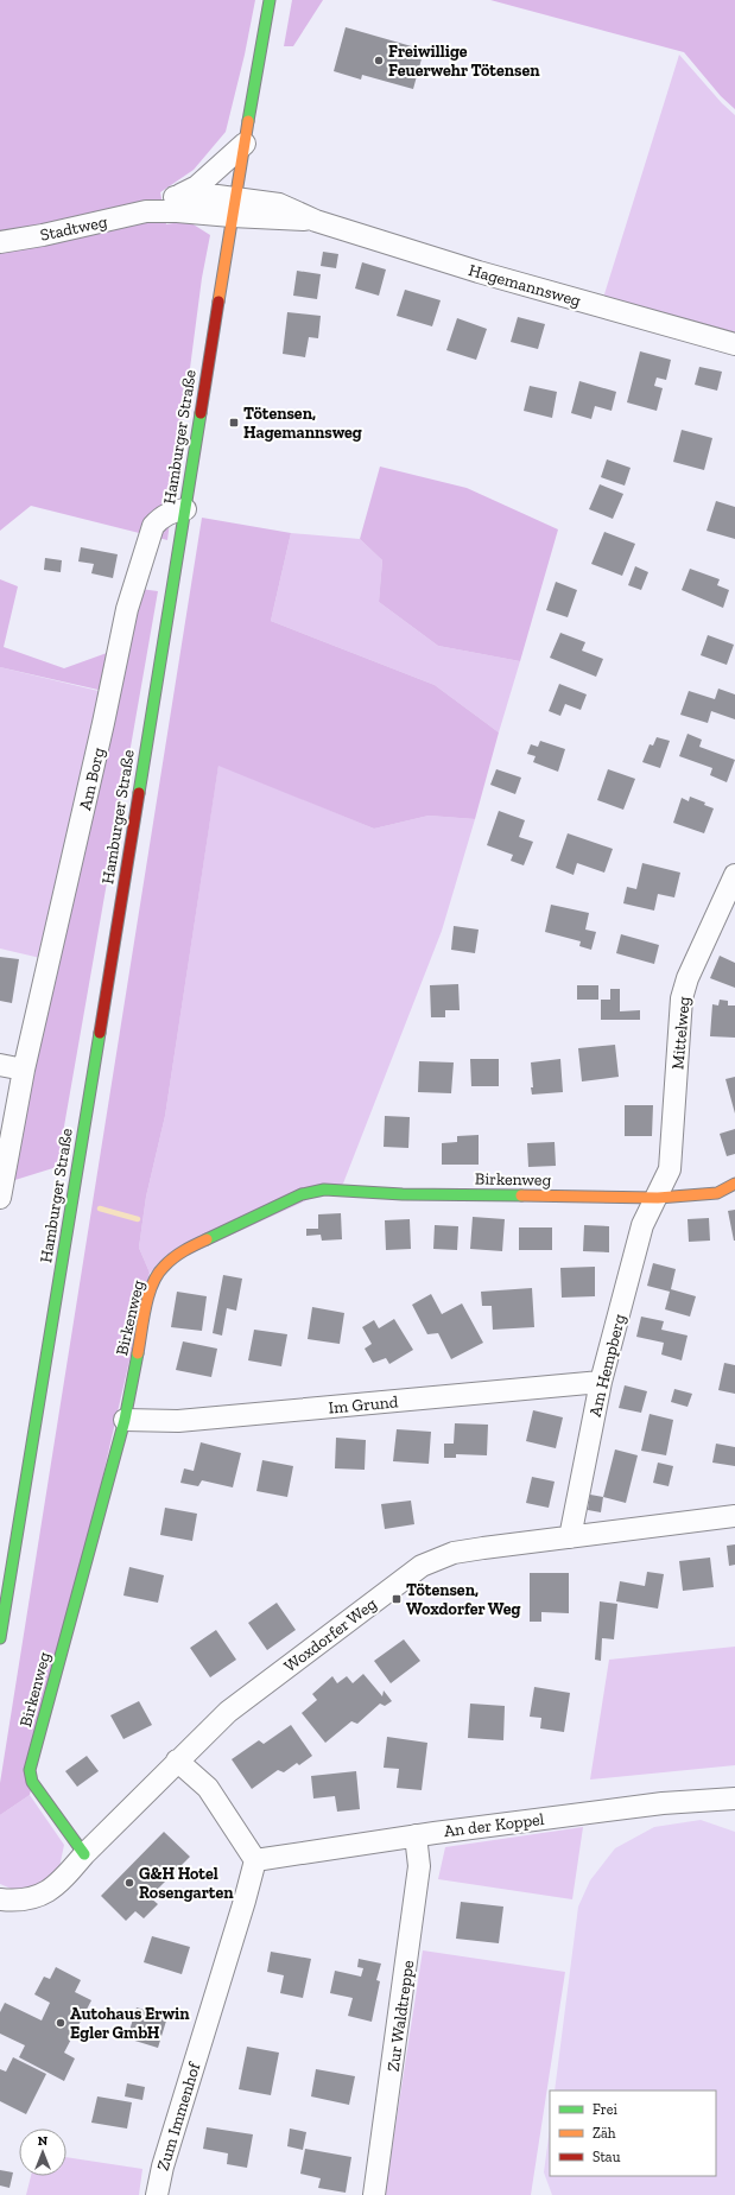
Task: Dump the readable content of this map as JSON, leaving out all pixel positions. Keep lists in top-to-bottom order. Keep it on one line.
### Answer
{"streets":{"main road":["Hamburger Straße","Birkenweg"],"street":["Stadtweg","Hagemannsweg","Am Borg","Mittelweg","Am Hempberg","Im Grund","Woxdorfer Weg","An der Koppel","Zur Waldtreppe","Zum Immenhof"]},"crossings":[["Stadtweg","Hagemannsweg"],["Stadtweg","Hamburger Straße"],["Hagemannsweg","Hamburger Straße"],["Hamburger Straße","Am Borg"],["Mittelweg","Birkenweg"],["Mittelweg","Am Hempberg"],["Birkenweg","Am Hempberg"],["Birkenweg","Im Grund"],["Birkenweg","Woxdorfer Weg"],["Am Hempberg","Im Grund"],["Am Hempberg","Woxdorfer Weg"],["An der Koppel","Zur Waldtreppe"],["An der Koppel","Zum Immenhof"]],"places":{"other":["Freiwillige Feuerwehr Tötensen","G&H Hotel Rosengarten","Autohaus Erwin Egler GmbH"],"transit":["Tötensen, Hagemannsweg","Tötensen, Woxdorfer Weg"]},"legend":["Frei","Zäh","Stau"],"north":"top"}
